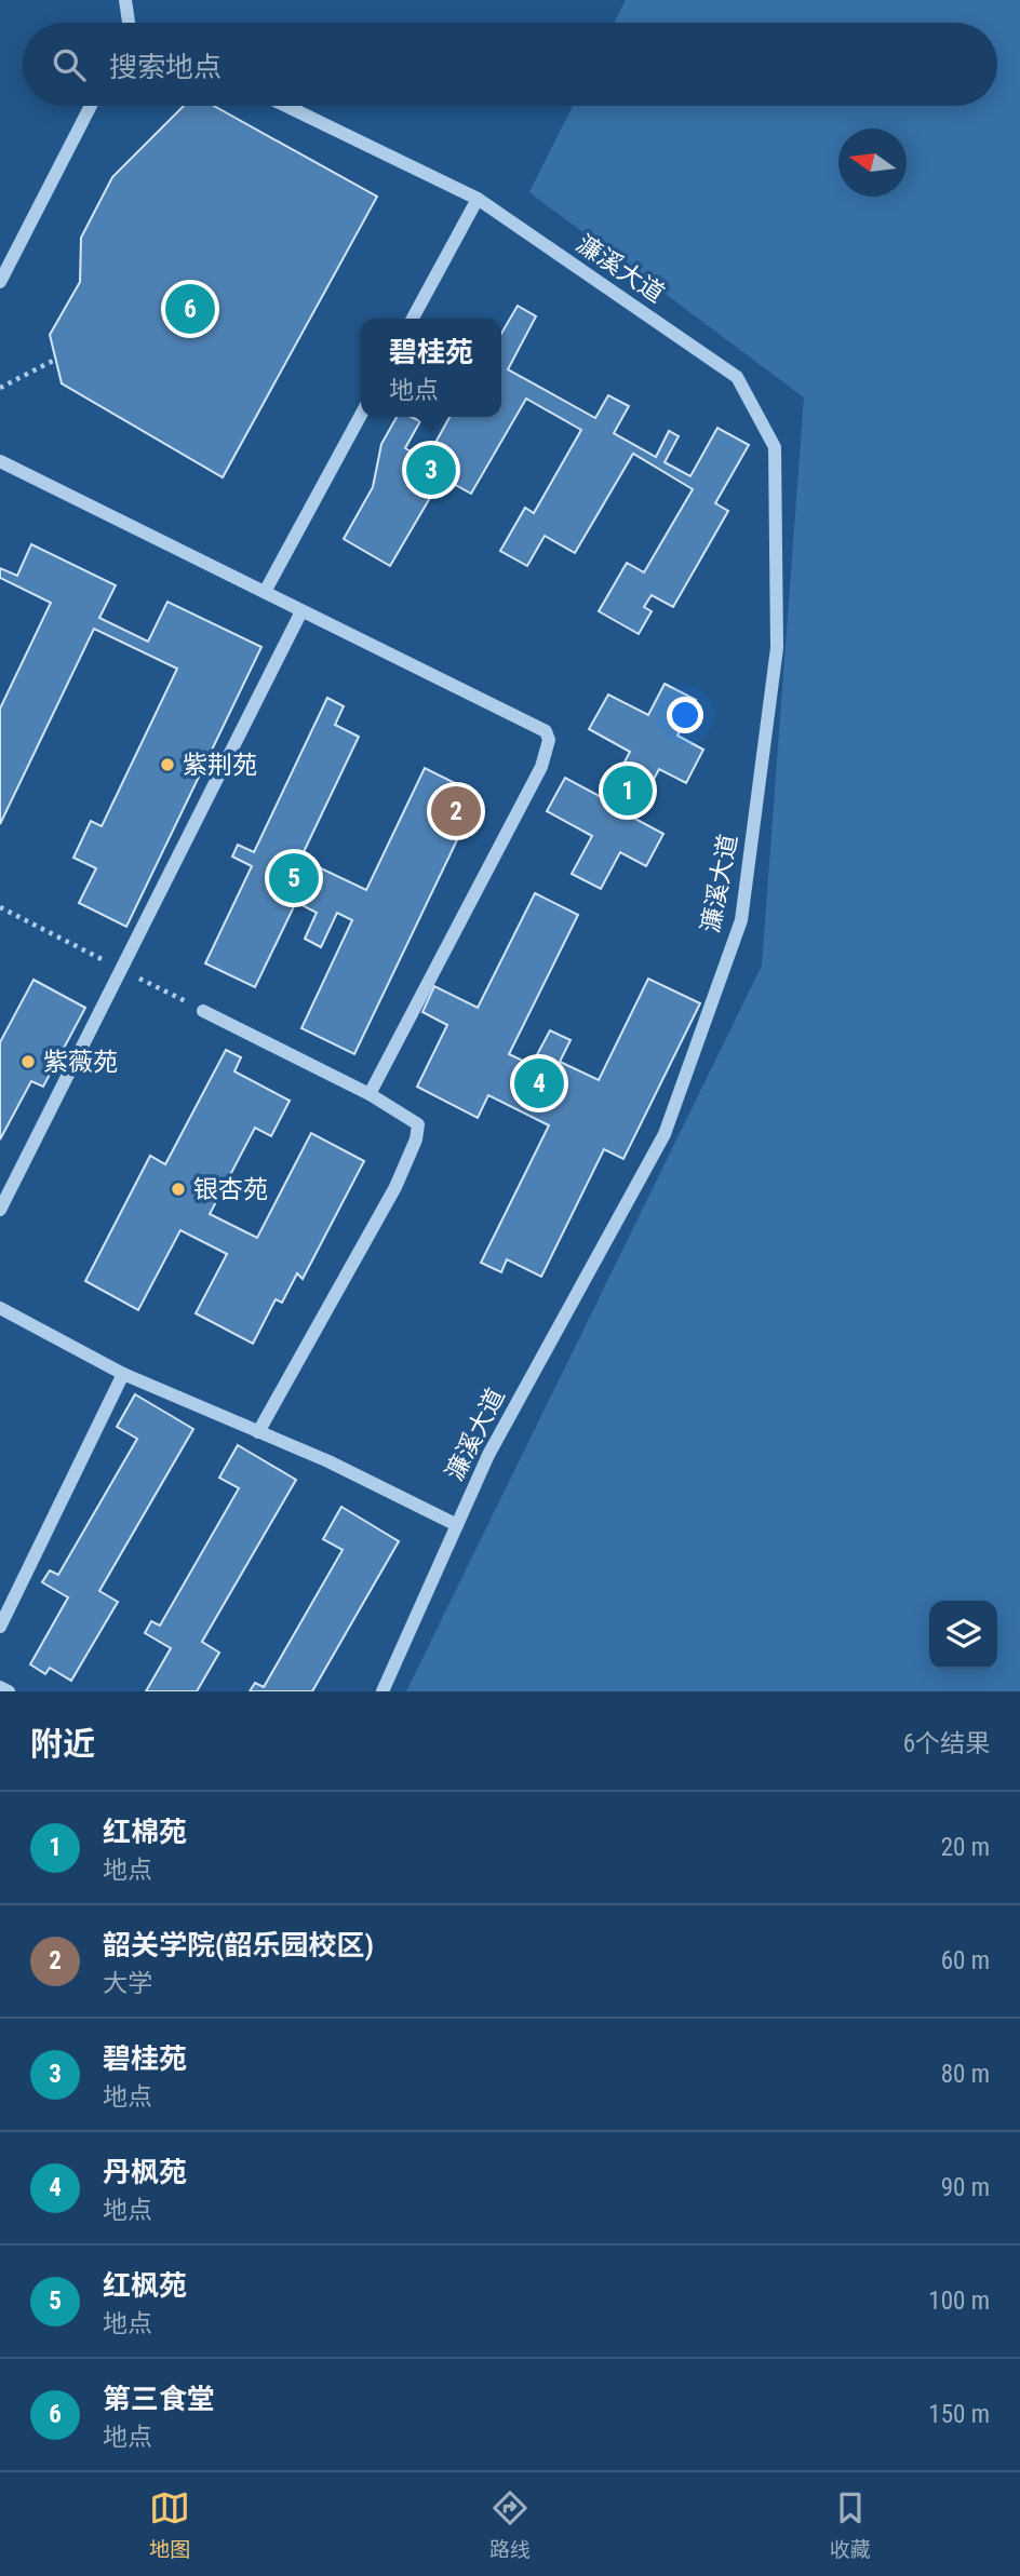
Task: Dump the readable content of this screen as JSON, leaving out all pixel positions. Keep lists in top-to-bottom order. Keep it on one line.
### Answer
{"streets":{"lane":["濂溪大道"]},"places":["紫荆苑","紫薇苑","银杏苑"],"north":"left","page":{"search":"搜索地点","pins":["6","3","1","2","5","4"],"popup":["碧桂苑","地点"],"heading":["附近","6个结果"],"list":[{"mark":"1","name":"红棉苑","note":"地点","value":"20 m"},{"mark":"2","name":"韶关学院(韶乐园校区)","note":"大学","value":"60 m"},{"mark":"3","name":"碧桂苑","note":"地点","value":"80 m"},{"mark":"4","name":"丹枫苑","note":"地点","value":"90 m"},{"mark":"5","name":"红枫苑","note":"地点","value":"100 m"},{"mark":"6","name":"第三食堂","note":"地点","value":"150 m"}],"nav":["地图","路线","收藏"]}}
